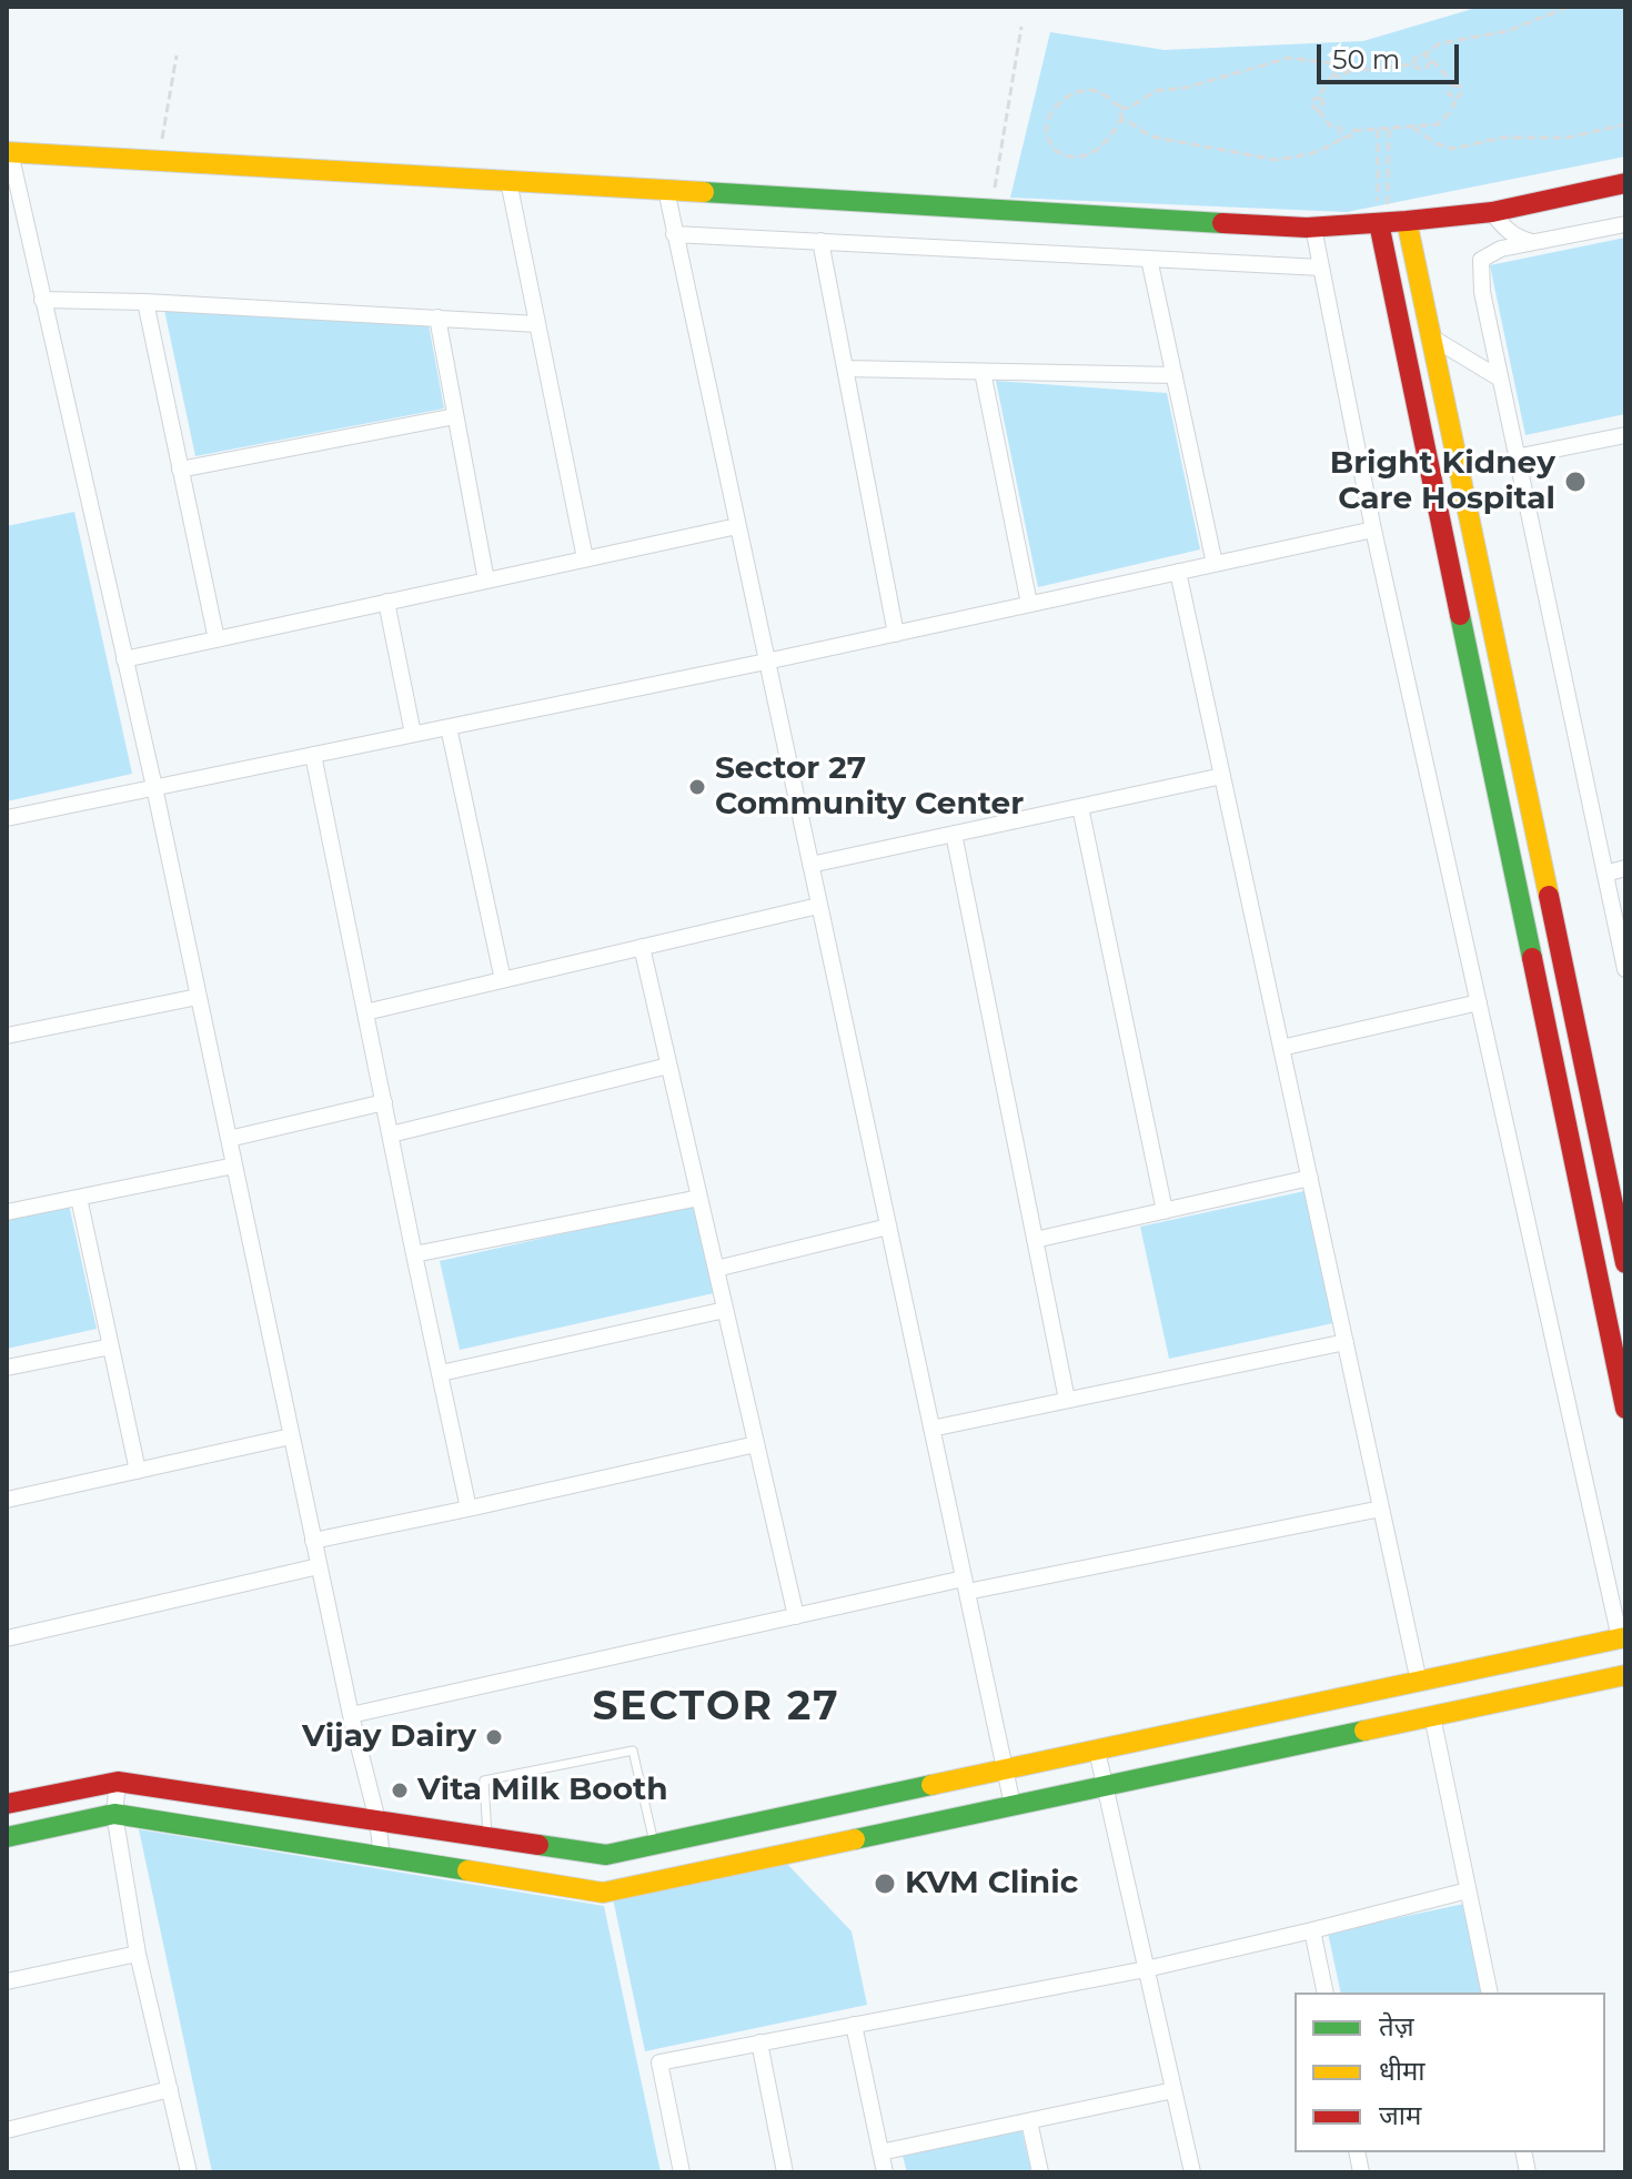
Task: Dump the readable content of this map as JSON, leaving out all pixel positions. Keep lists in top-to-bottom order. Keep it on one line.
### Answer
{"districts":["SECTOR 27"],"places":["Bright Kidney Care Hospital","Sector 27 Community Center","Vijay Dairy","Vita Milk Booth","KVM Clinic"],"legend":["तेज़","धीमा","जाम"],"scale_bar":"50 m"}
